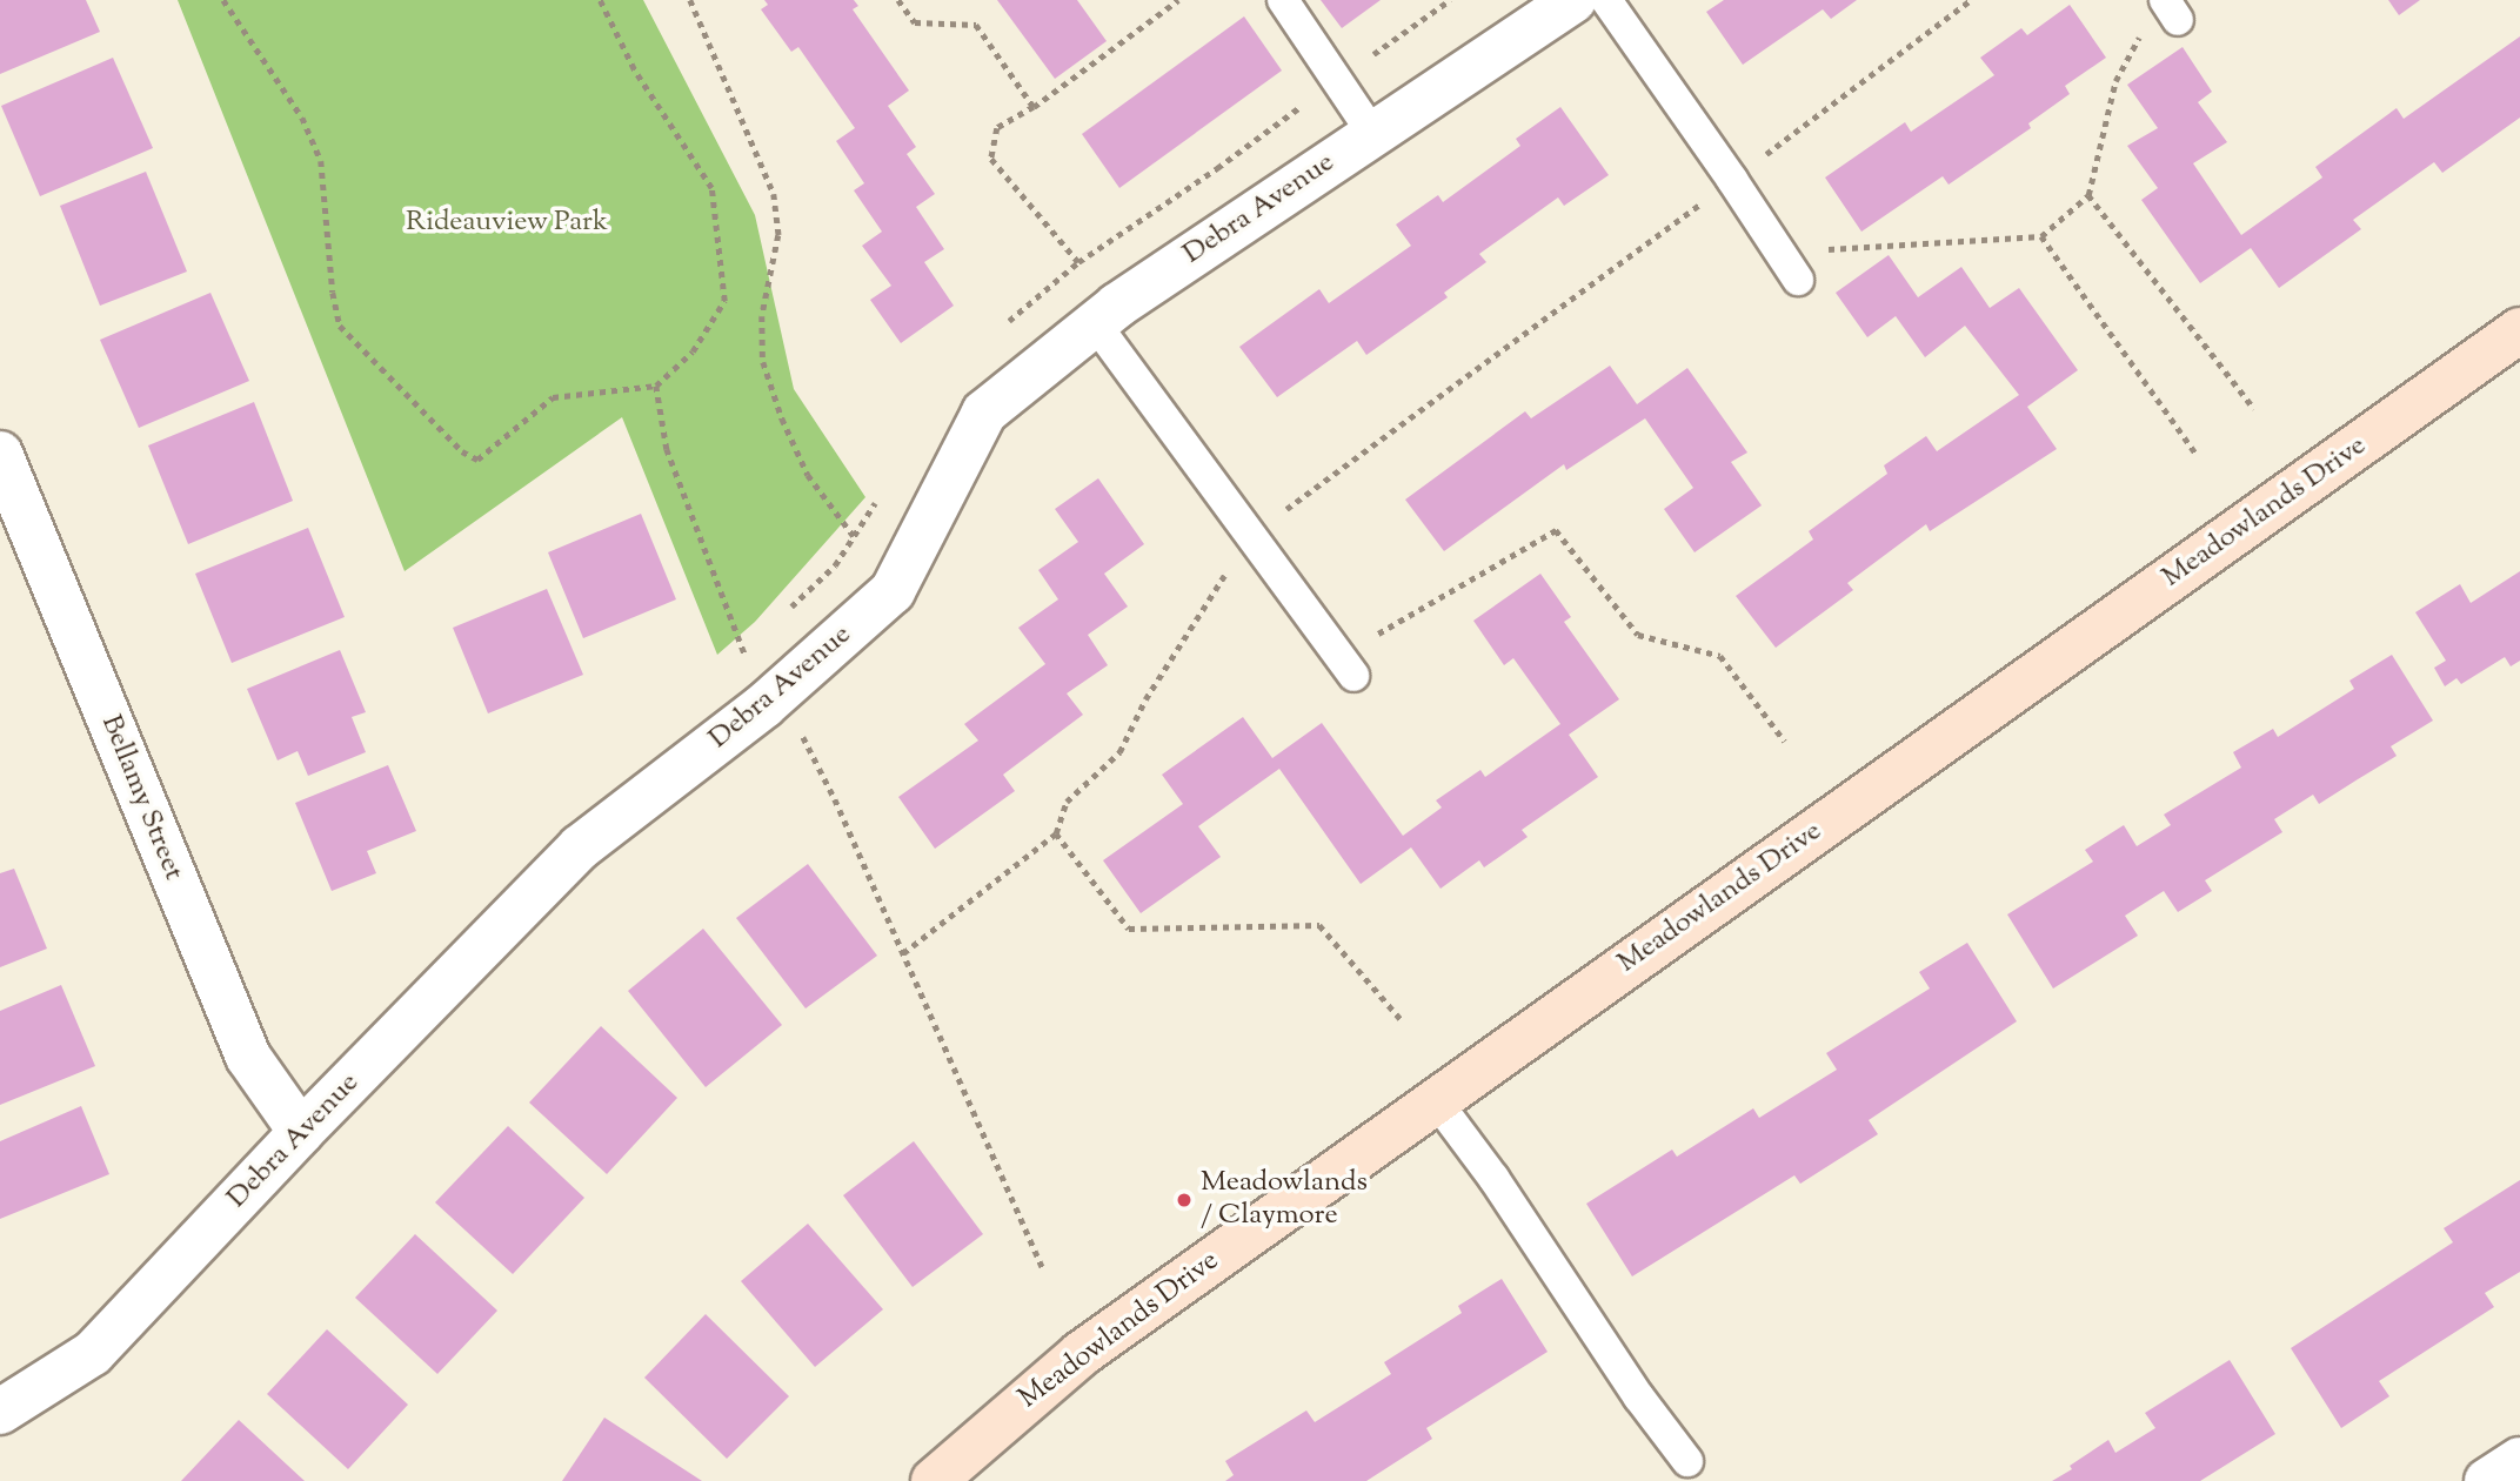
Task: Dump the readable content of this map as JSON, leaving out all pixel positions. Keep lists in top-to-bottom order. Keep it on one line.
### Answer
{"streets":{"main road":["Meadowlands Drive"],"street":["Debra Avenue","Bellamy Street"]},"crossings":[["Debra Avenue","Bellamy Street"]],"parks":["Rideauview Park"],"places":["Meadowlands / Claymore"]}
